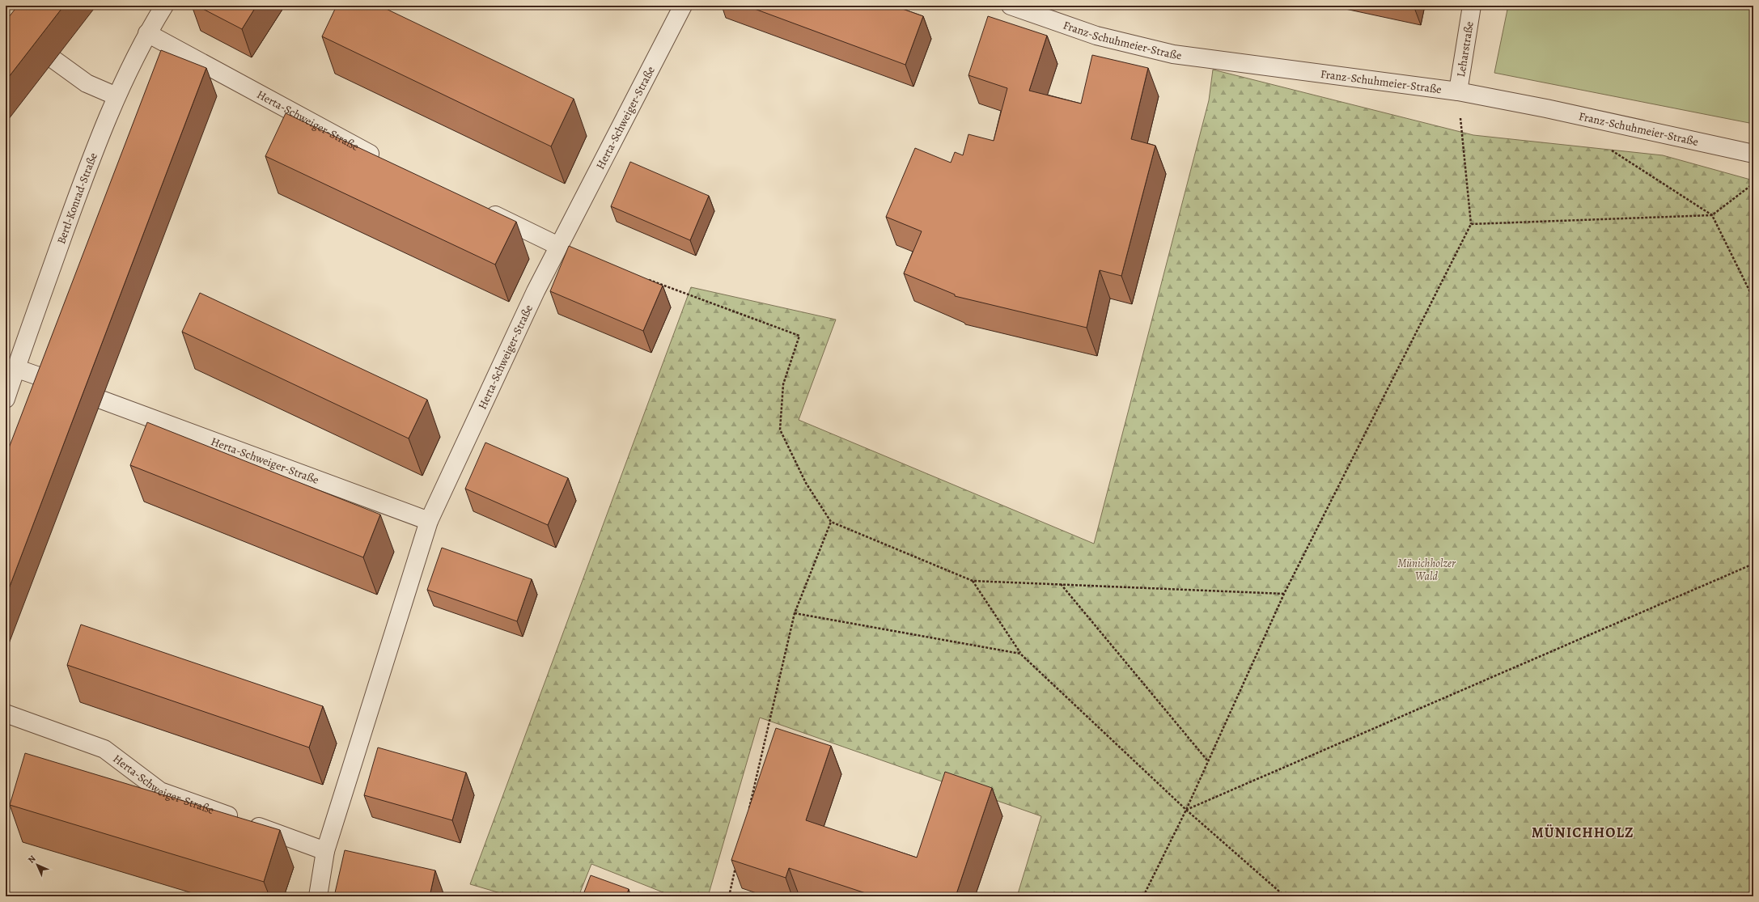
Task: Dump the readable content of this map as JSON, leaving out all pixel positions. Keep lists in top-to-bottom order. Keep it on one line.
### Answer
{"streets":{"street":["Franz-Schuhmeier-Straße","Leharstraße","Herta-Schweiger-Straße","Bertl-Konrad-Straße"]},"crossings":[["Franz-Schuhmeier-Straße","Leharstraße"],["Herta-Schweiger-Straße","Bertl-Konrad-Straße"]],"districts":["MÜNICHHOLZ"],"parks":["Münichholzer Wald"],"north":"top left"}
